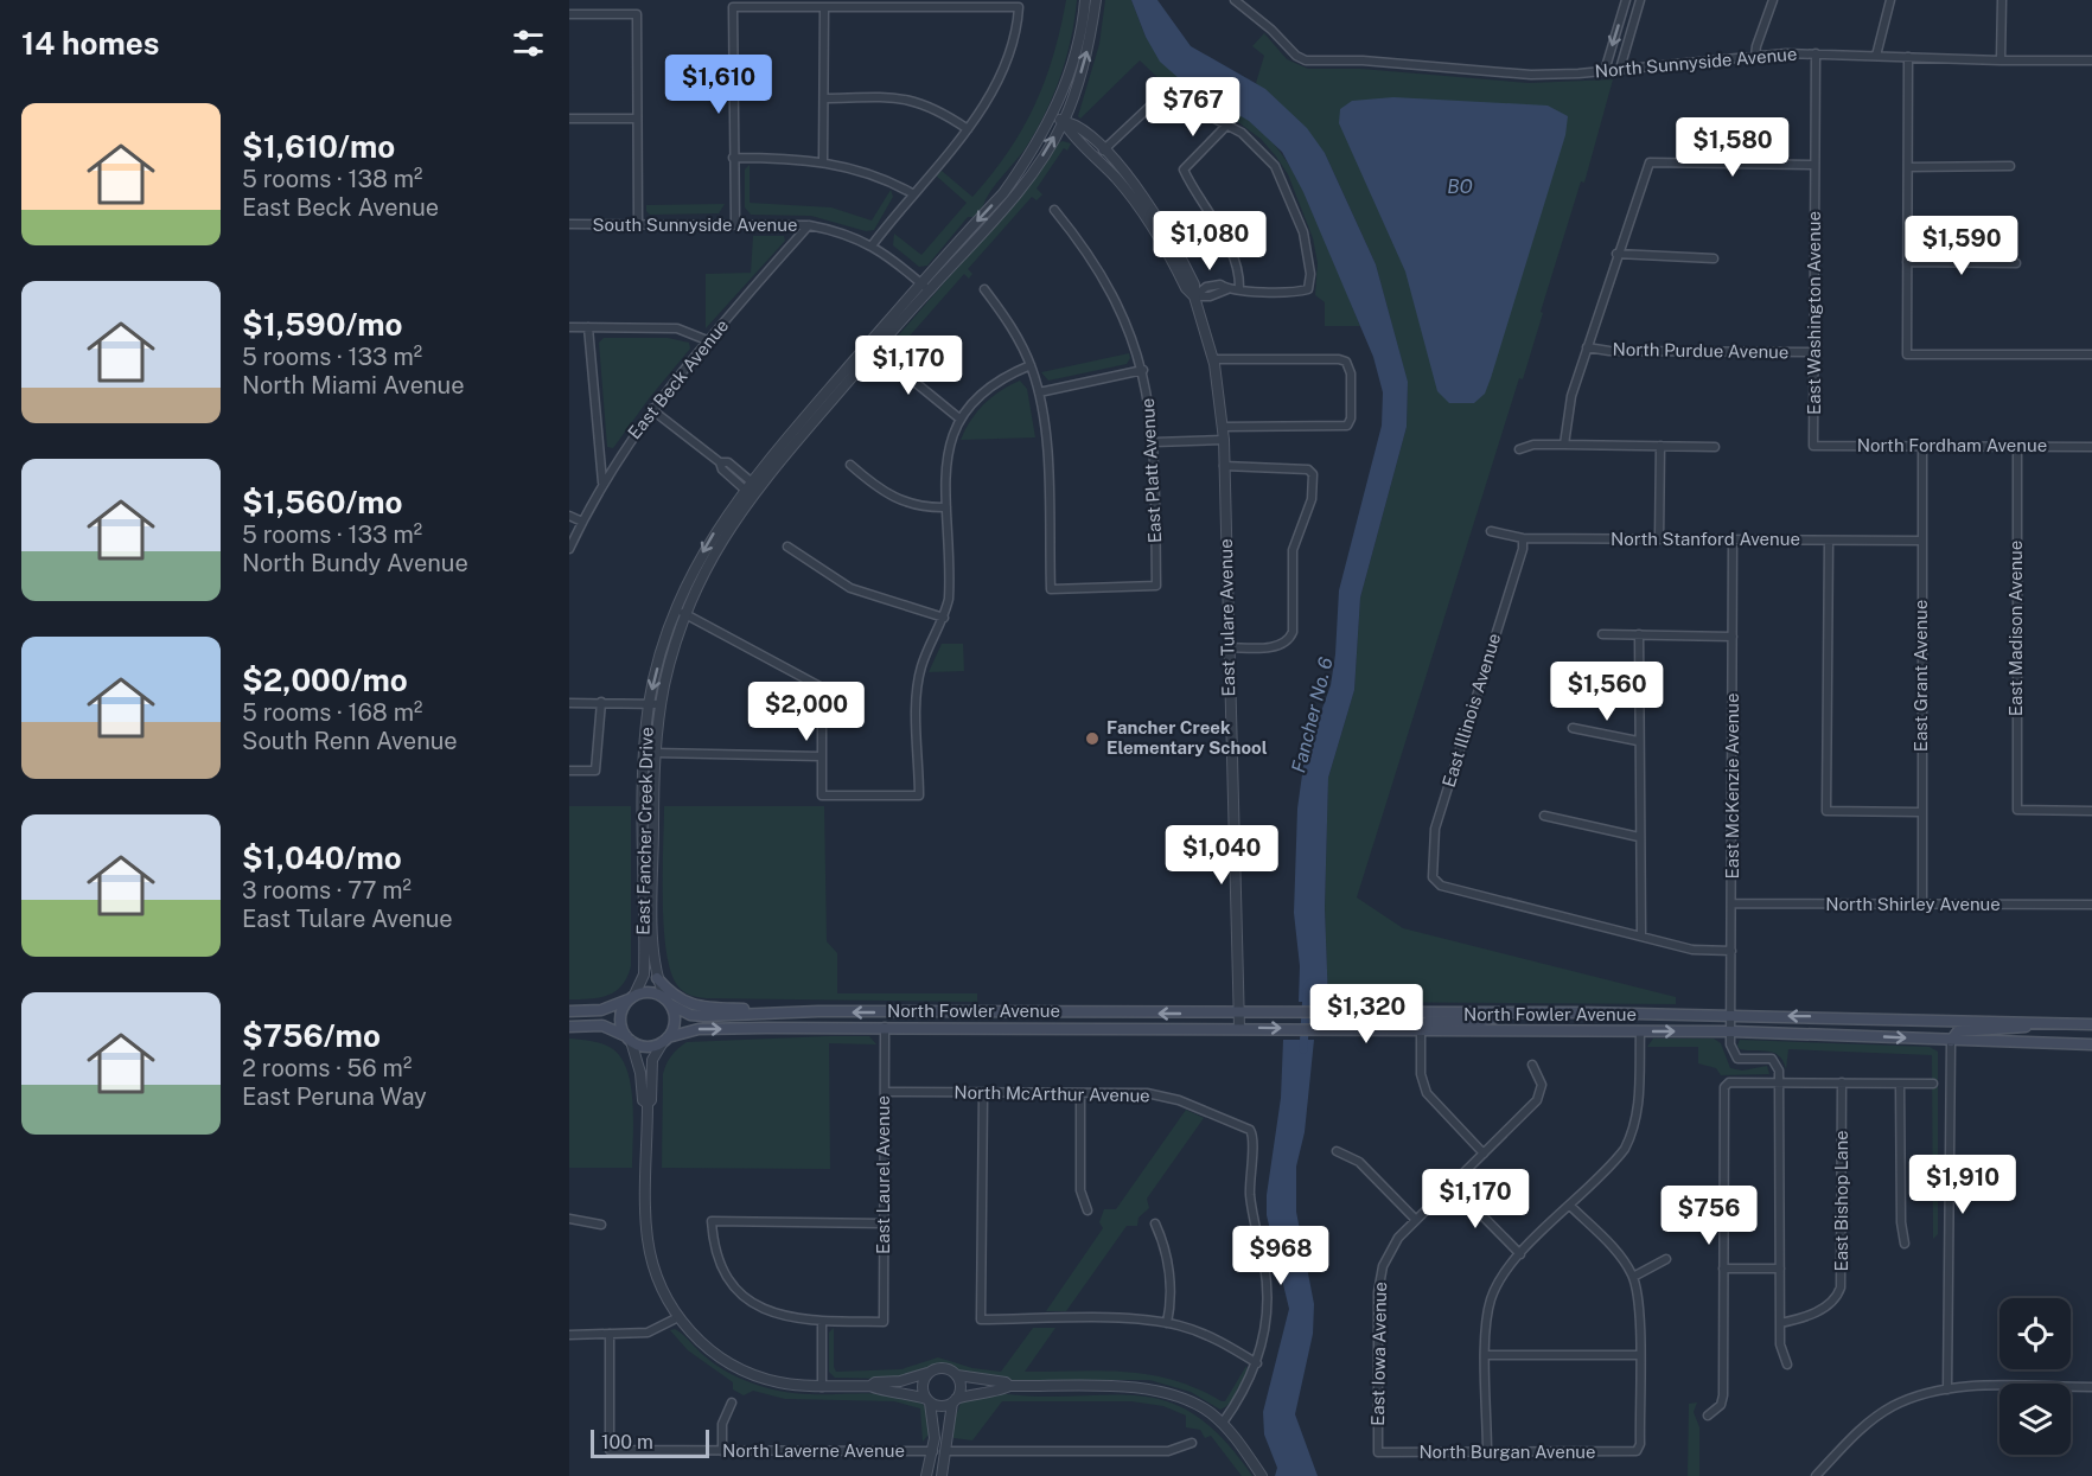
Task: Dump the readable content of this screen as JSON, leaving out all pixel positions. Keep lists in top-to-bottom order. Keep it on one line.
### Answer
{"streets":{"main road":["North Fowler Avenue"],"street":["North Sunnyside Avenue","South Sunnyside Avenue","East Washington Avenue","North Purdue Avenue","East Beck Avenue","North Fordham Avenue","East Platt Avenue","North Stanford Avenue","East Tulare Avenue","East Madison Avenue","East Grant Avenue","East Illinois Avenue","East McKenzie Avenue","East Fancher Creek Drive","North Shirley Avenue","North McArthur Avenue","East Laurel Avenue","East Bishop Lane","East Iowa Avenue","North Laverne Avenue","North Burgan Avenue"]},"crossings":[["North Sunnyside Avenue","East Washington Avenue"],["South Sunnyside Avenue","East Beck Avenue"],["South Sunnyside Avenue","East Fancher Creek Drive"],["East Washington Avenue","North Purdue Avenue"],["East Washington Avenue","North Fordham Avenue"],["North Fordham Avenue","East Madison Avenue"],["North Fordham Avenue","East Grant Avenue"],["North Stanford Avenue","East Grant Avenue"],["North Stanford Avenue","East Illinois Avenue"],["North Stanford Avenue","East McKenzie Avenue"],["East Tulare Avenue","East Fancher Creek Drive"],["East Tulare Avenue","North Fowler Avenue"],["East Grant Avenue","North Shirley Avenue"],["East McKenzie Avenue","North Shirley Avenue"],["East McKenzie Avenue","North Fowler Avenue"],["East Fancher Creek Drive","North Fowler Avenue"],["North Fowler Avenue","East Laurel Avenue"],["North McArthur Avenue","East Laurel Avenue"],["East Iowa Avenue","North Burgan Avenue"]],"water":["BO","Fancher No. 6"],"places":["Fancher Creek Elementary School"],"scale_bar":"100 m","page":{"heading":"14 homes","price":["$1,610","$767","$1,580","$1,080","$1,590","$1,170","$1,560","$2,000","$1,040","$1,320","$1,910","$1,170","$756","$968"],"list":[{"name":"$1,610/mo","note":"5 rooms · 138 m² · East Beck Avenue"},{"name":"$1,590/mo","note":"5 rooms · 133 m² · North Miami Avenue"},{"name":"$1,560/mo","note":"5 rooms · 133 m² · North Bundy Avenue"},{"name":"$2,000/mo","note":"5 rooms · 168 m² · South Renn Avenue"},{"name":"$1,040/mo","note":"3 rooms · 77 m² · East Tulare Avenue"},{"name":"$756/mo","note":"2 rooms · 56 m² · East Peruna Way"}],"scale":"100 m"}}
